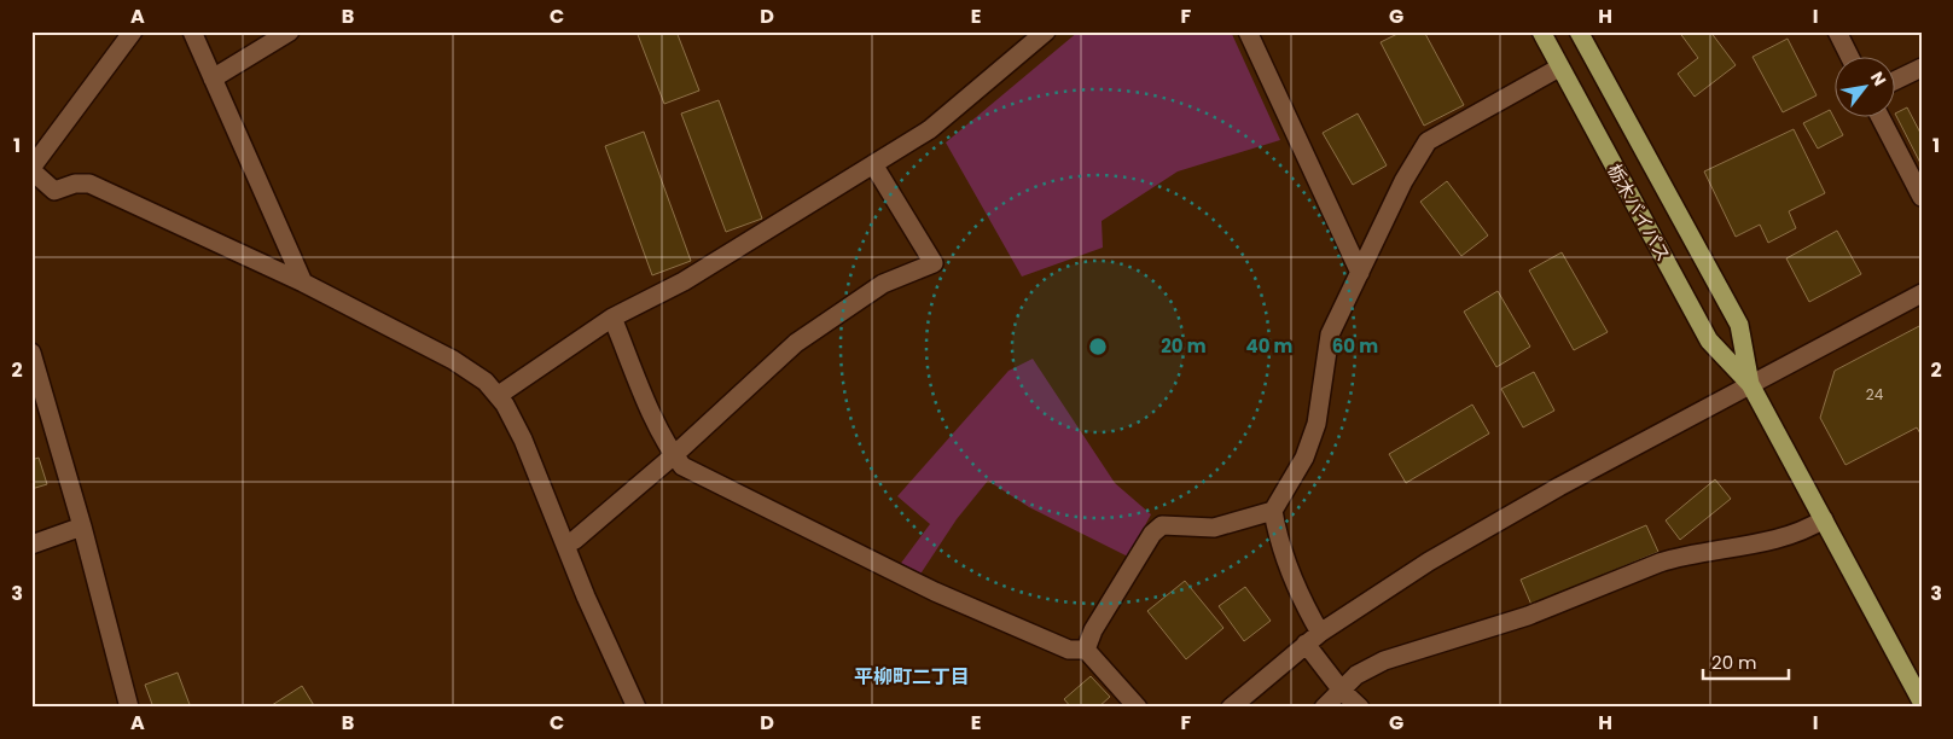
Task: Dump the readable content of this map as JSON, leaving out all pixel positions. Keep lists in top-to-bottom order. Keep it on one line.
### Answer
{"streets":{"main road":["栃木バイパス"]},"districts":["平柳町二丁目"],"house_numbers":["24"],"scale_bar":"20 m","north":"top right","grid":{"columns":["A","B","C","D","E","F","G","H","I"],"rows":["1","2","3"]},"rings":["20 m","40 m","60 m"]}
